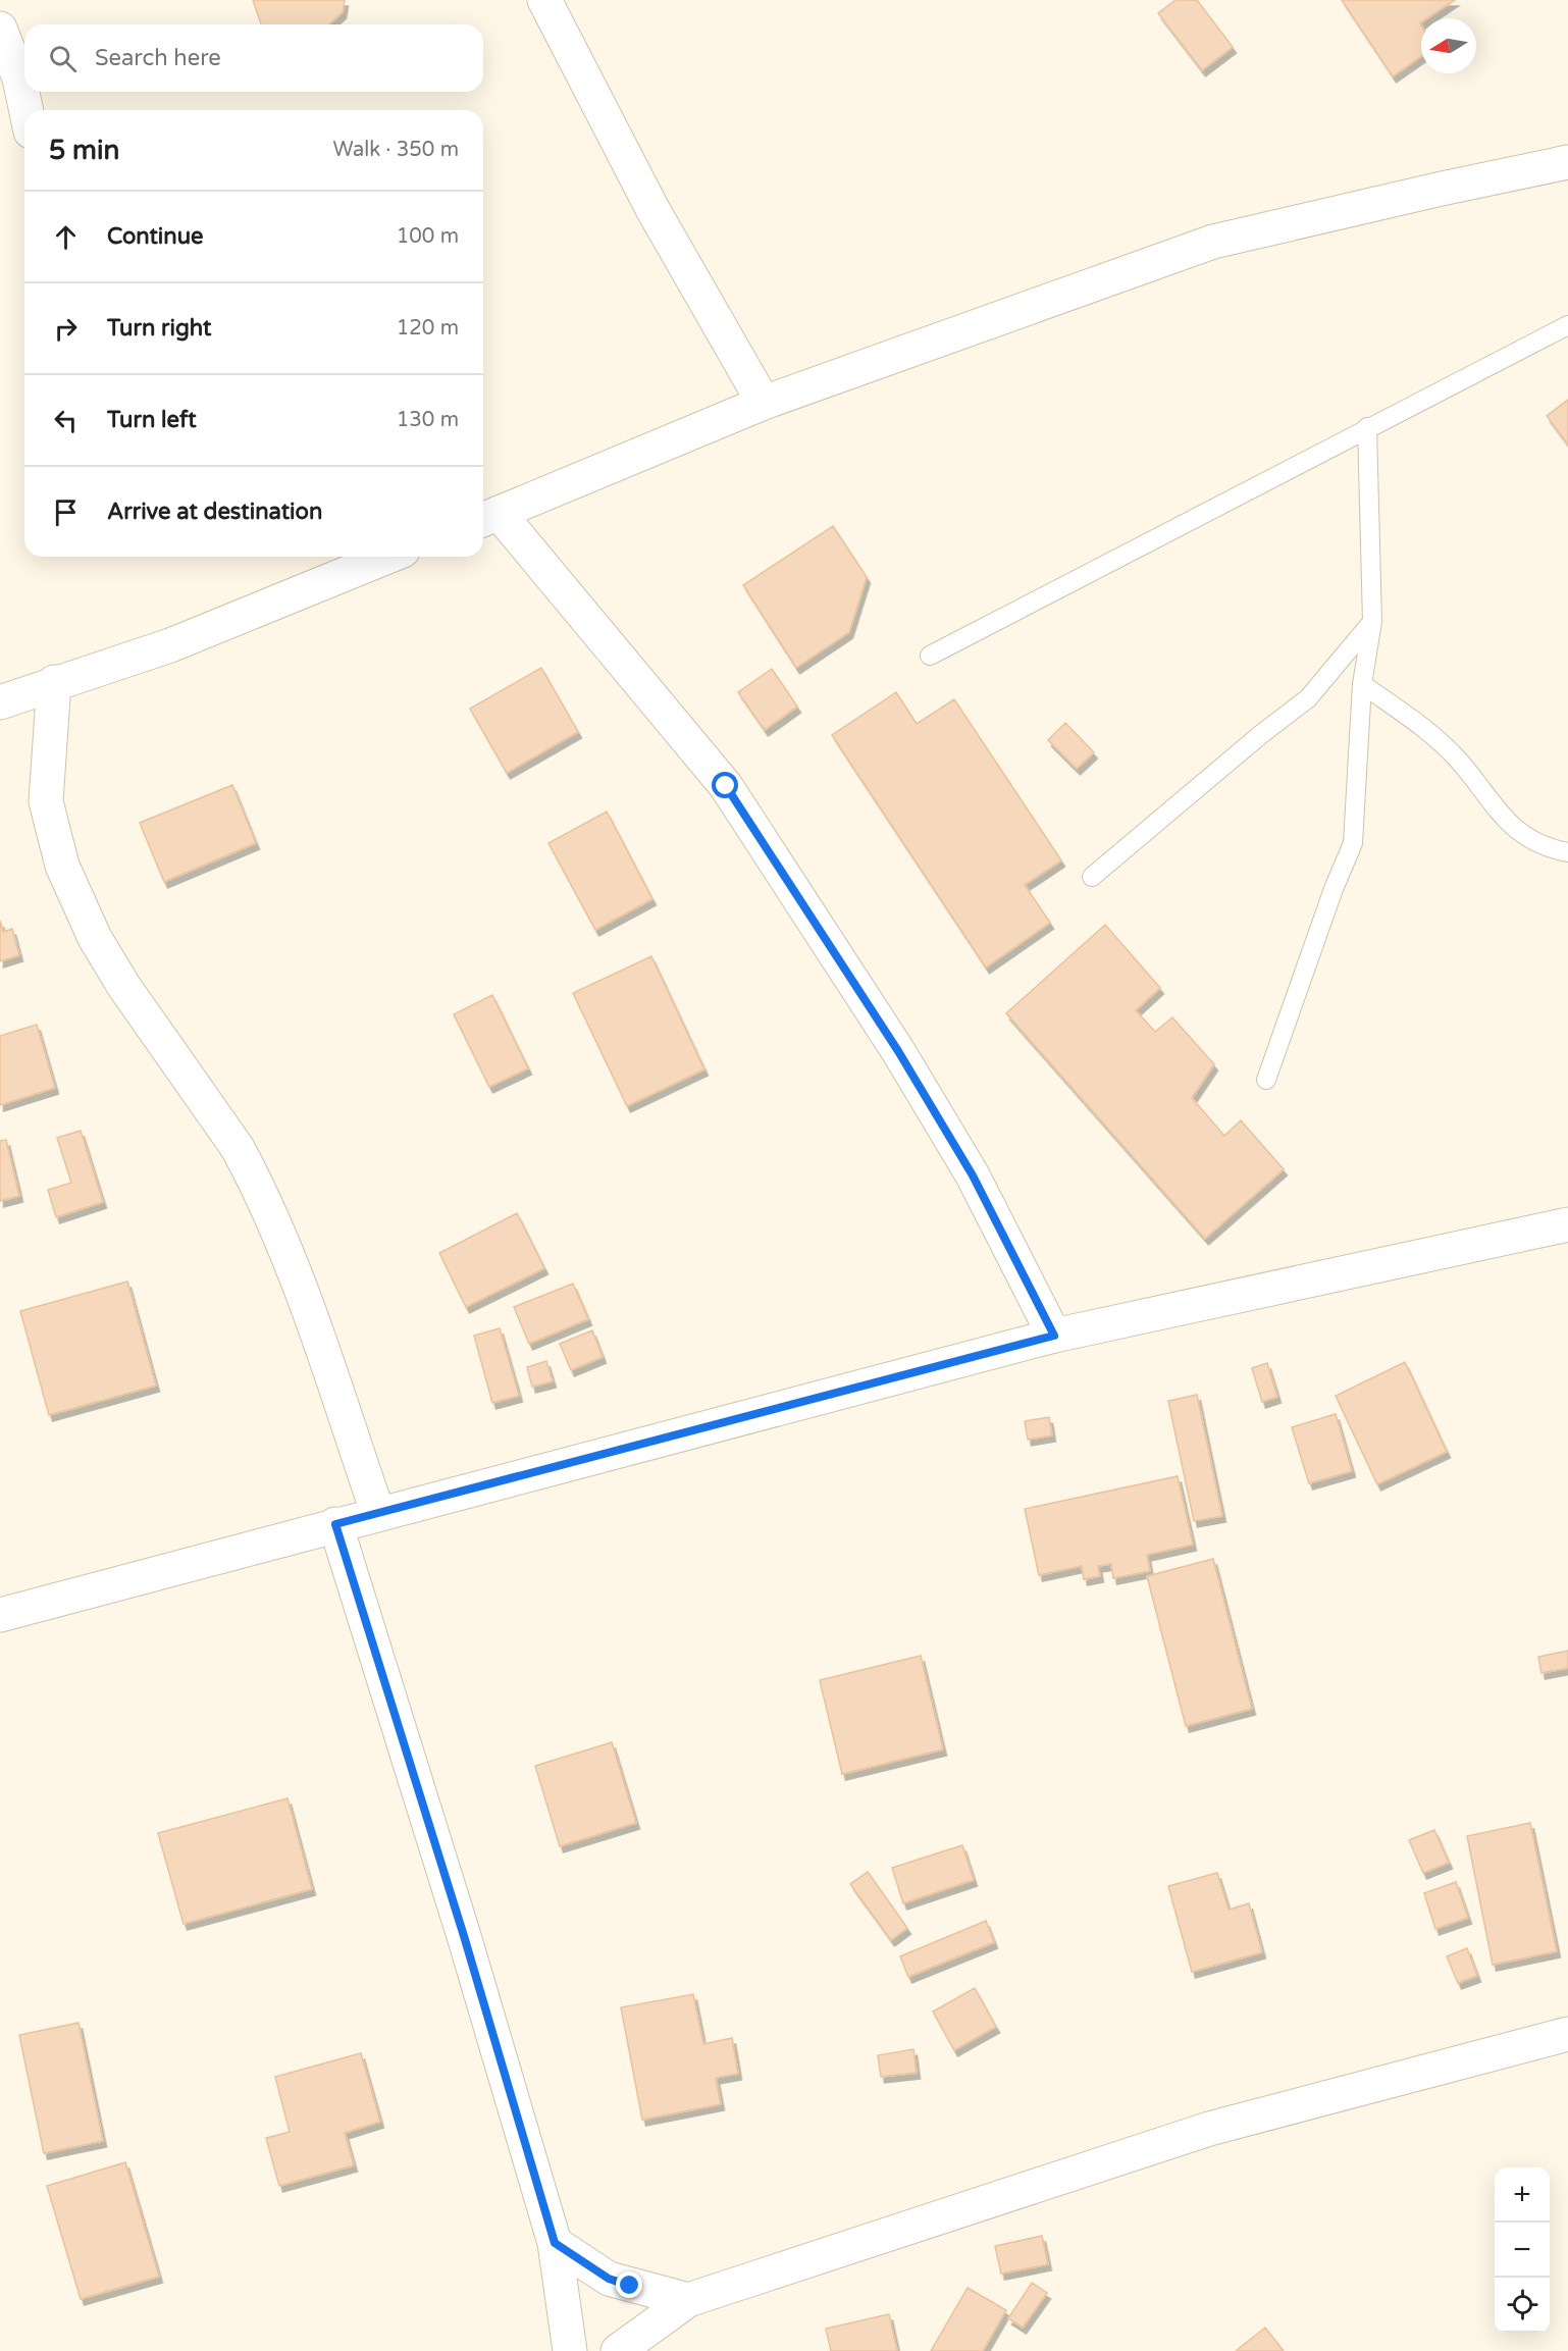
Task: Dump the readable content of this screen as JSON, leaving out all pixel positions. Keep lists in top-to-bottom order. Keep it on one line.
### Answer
{"north":"left","page":{"search":"Search here","heading":["5 min","Walk · 350 m"],"list":[["Continue","100 m"],["Turn right","120 m"],["Turn left","130 m"],"Arrive at destination"],"map_buttons":["+","−"]}}
